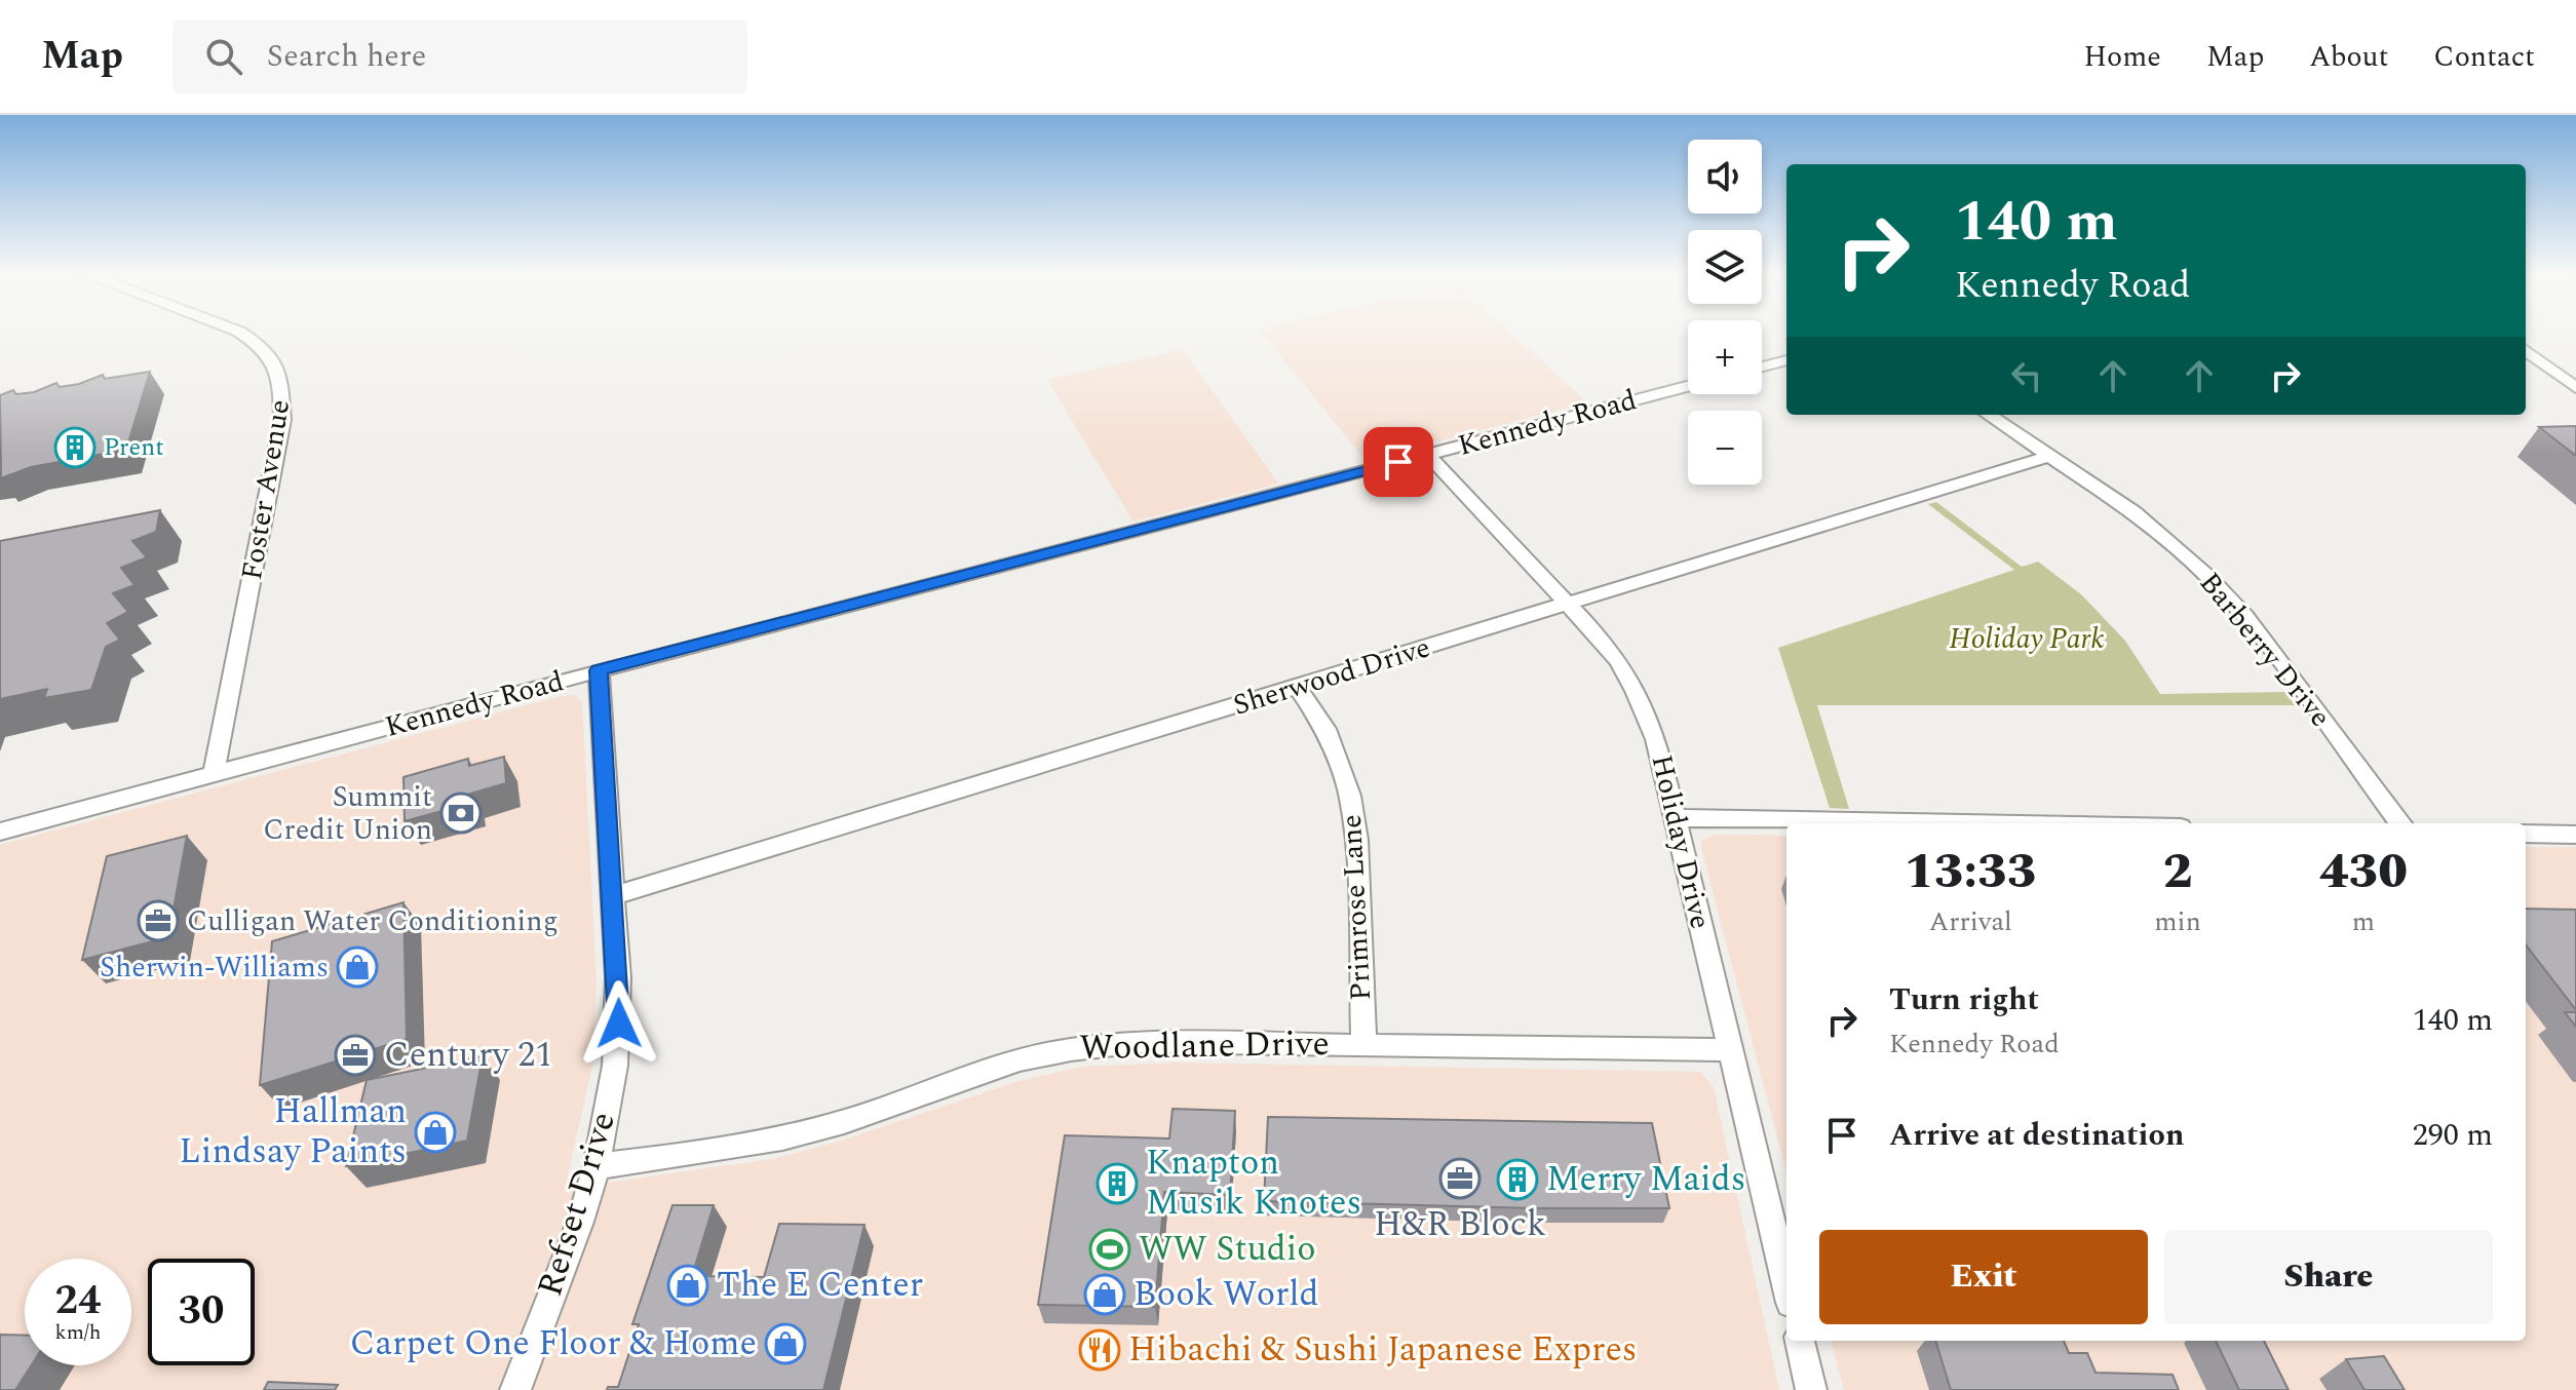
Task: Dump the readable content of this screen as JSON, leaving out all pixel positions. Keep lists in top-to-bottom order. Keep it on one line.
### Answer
{"streets":{"street":["Kennedy Road","Foster Avenue","Barberry Drive","Sherwood Drive","Holiday Drive","Primrose Lane","Woodlane Drive","Refset Drive"]},"crossings":[["Kennedy Road","Foster Avenue"],["Kennedy Road","Holiday Drive"],["Kennedy Road","Refset Drive"],["Barberry Drive","Sherwood Drive"],["Sherwood Drive","Holiday Drive"],["Sherwood Drive","Primrose Lane"],["Sherwood Drive","Refset Drive"],["Holiday Drive","Woodlane Drive"],["Primrose Lane","Woodlane Drive"],["Woodlane Drive","Refset Drive"]],"parks":["Holiday Park"],"places":{"building":["Prent","Merry Maids","Knapton Musik Knotes"],"bank":["Summit Credit Union"],"office":["Culligan Water Conditioning","Century 21","H&R Block"],"shop":["Sherwin-Williams","Hallman Lindsay Paints","The E Center","Book World","Carpet One Floor & Home"],"sports":["WW Studio"],"restaurant":["Hibachi & Sushi Japanese Expres"]},"page":{"header":"Map","search":"Search here","nav":["Home","Map","About","Contact"],"map_buttons":["+","−"],"turn":["140 m","Kennedy Road"],"eta":["13:33","Arrival","2","min","430","m"],"list":[{"name":"Turn right","note":"Kennedy Road","value":"140 m"},{"name":"Arrive at destination","value":"290 m"}],"buttons":["Exit","Share"],"speed":"24 km/h","limit":"30"}}
